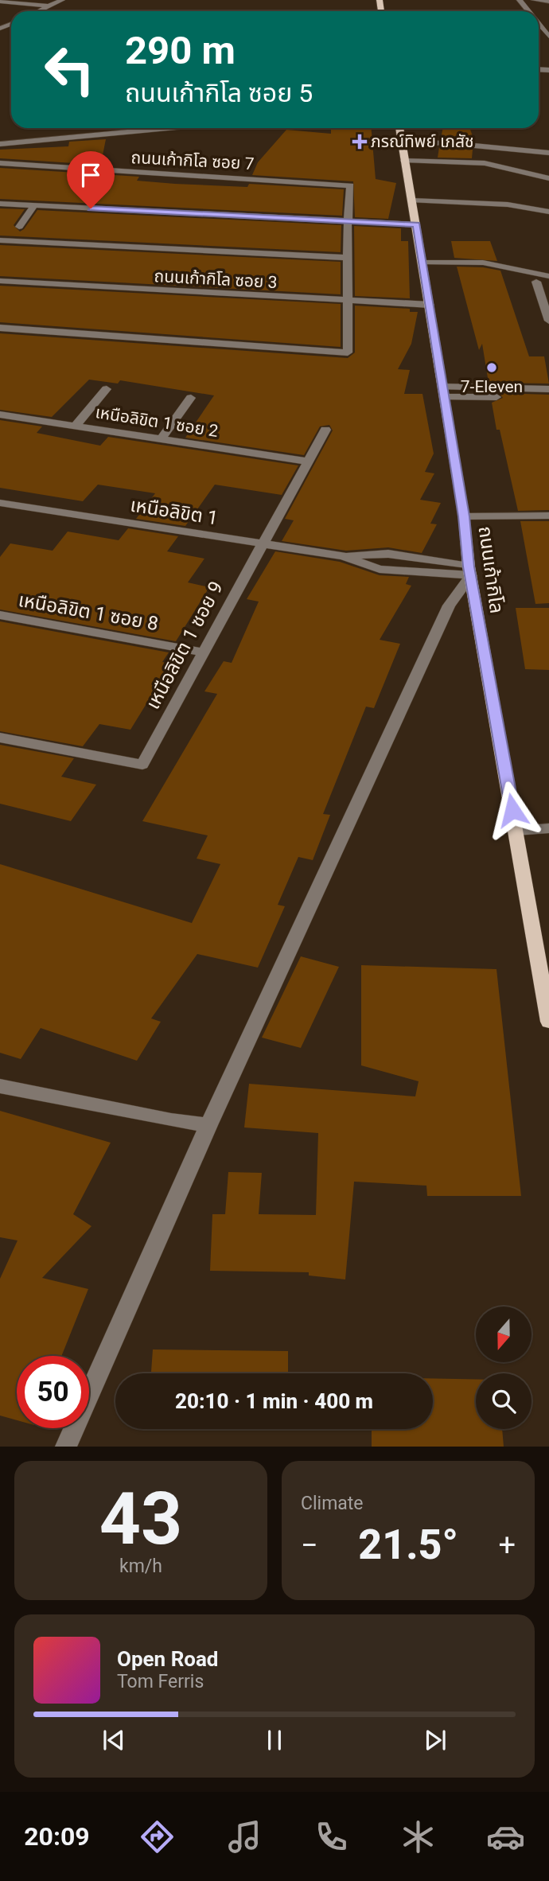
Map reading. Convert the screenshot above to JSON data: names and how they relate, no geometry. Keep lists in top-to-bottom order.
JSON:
{
  "streets": {
    "main road": ["ถนนเก้ากิโล"],
    "street": [
      "ถนนเก้ากิโล ซอย 7",
      "ถนนเก้ากิโล ซอย 3",
      "เหนือลิขิต 1 ซอย 2",
      "เหนือลิขิต 1",
      "เหนือลิขิต 1 ซอย 8",
      "เหนือลิขิต 1 ซอย 9"
    ]
  },
  "crossings": [
    ["ถนนเก้ากิโล ซอย 3", "ถนนเก้ากิโล"],
    ["เหนือลิขิต 1 ซอย 2", "เหนือลิขิต 1 ซอย 9"],
    ["เหนือลิขิต 1", "ถนนเก้ากิโล"],
    ["เหนือลิขิต 1", "เหนือลิขิต 1 ซอย 9"],
    ["เหนือลิขิต 1 ซอย 8", "เหนือลิขิต 1 ซอย 9"]
  ],
  "places": {
    "health": ["ภรณ์ทิพย์ เภสัช"],
    "other": ["7-Eleven"]
  },
  "north": "bottom",
  "page": {
    "turn": ["290 m", "ถนนเก้ากิโล ซอย 5"],
    "limit": "50",
    "trip": "20:10 · 1 min · 400 m",
    "tile": [
      ["43", "km/h"],
      "Climate"
    ],
    "heat": ["−", "21.5°", "+"],
    "song": ["Open Road", "Tom Ferris"],
    "tabs": "20:09"
  }
}
